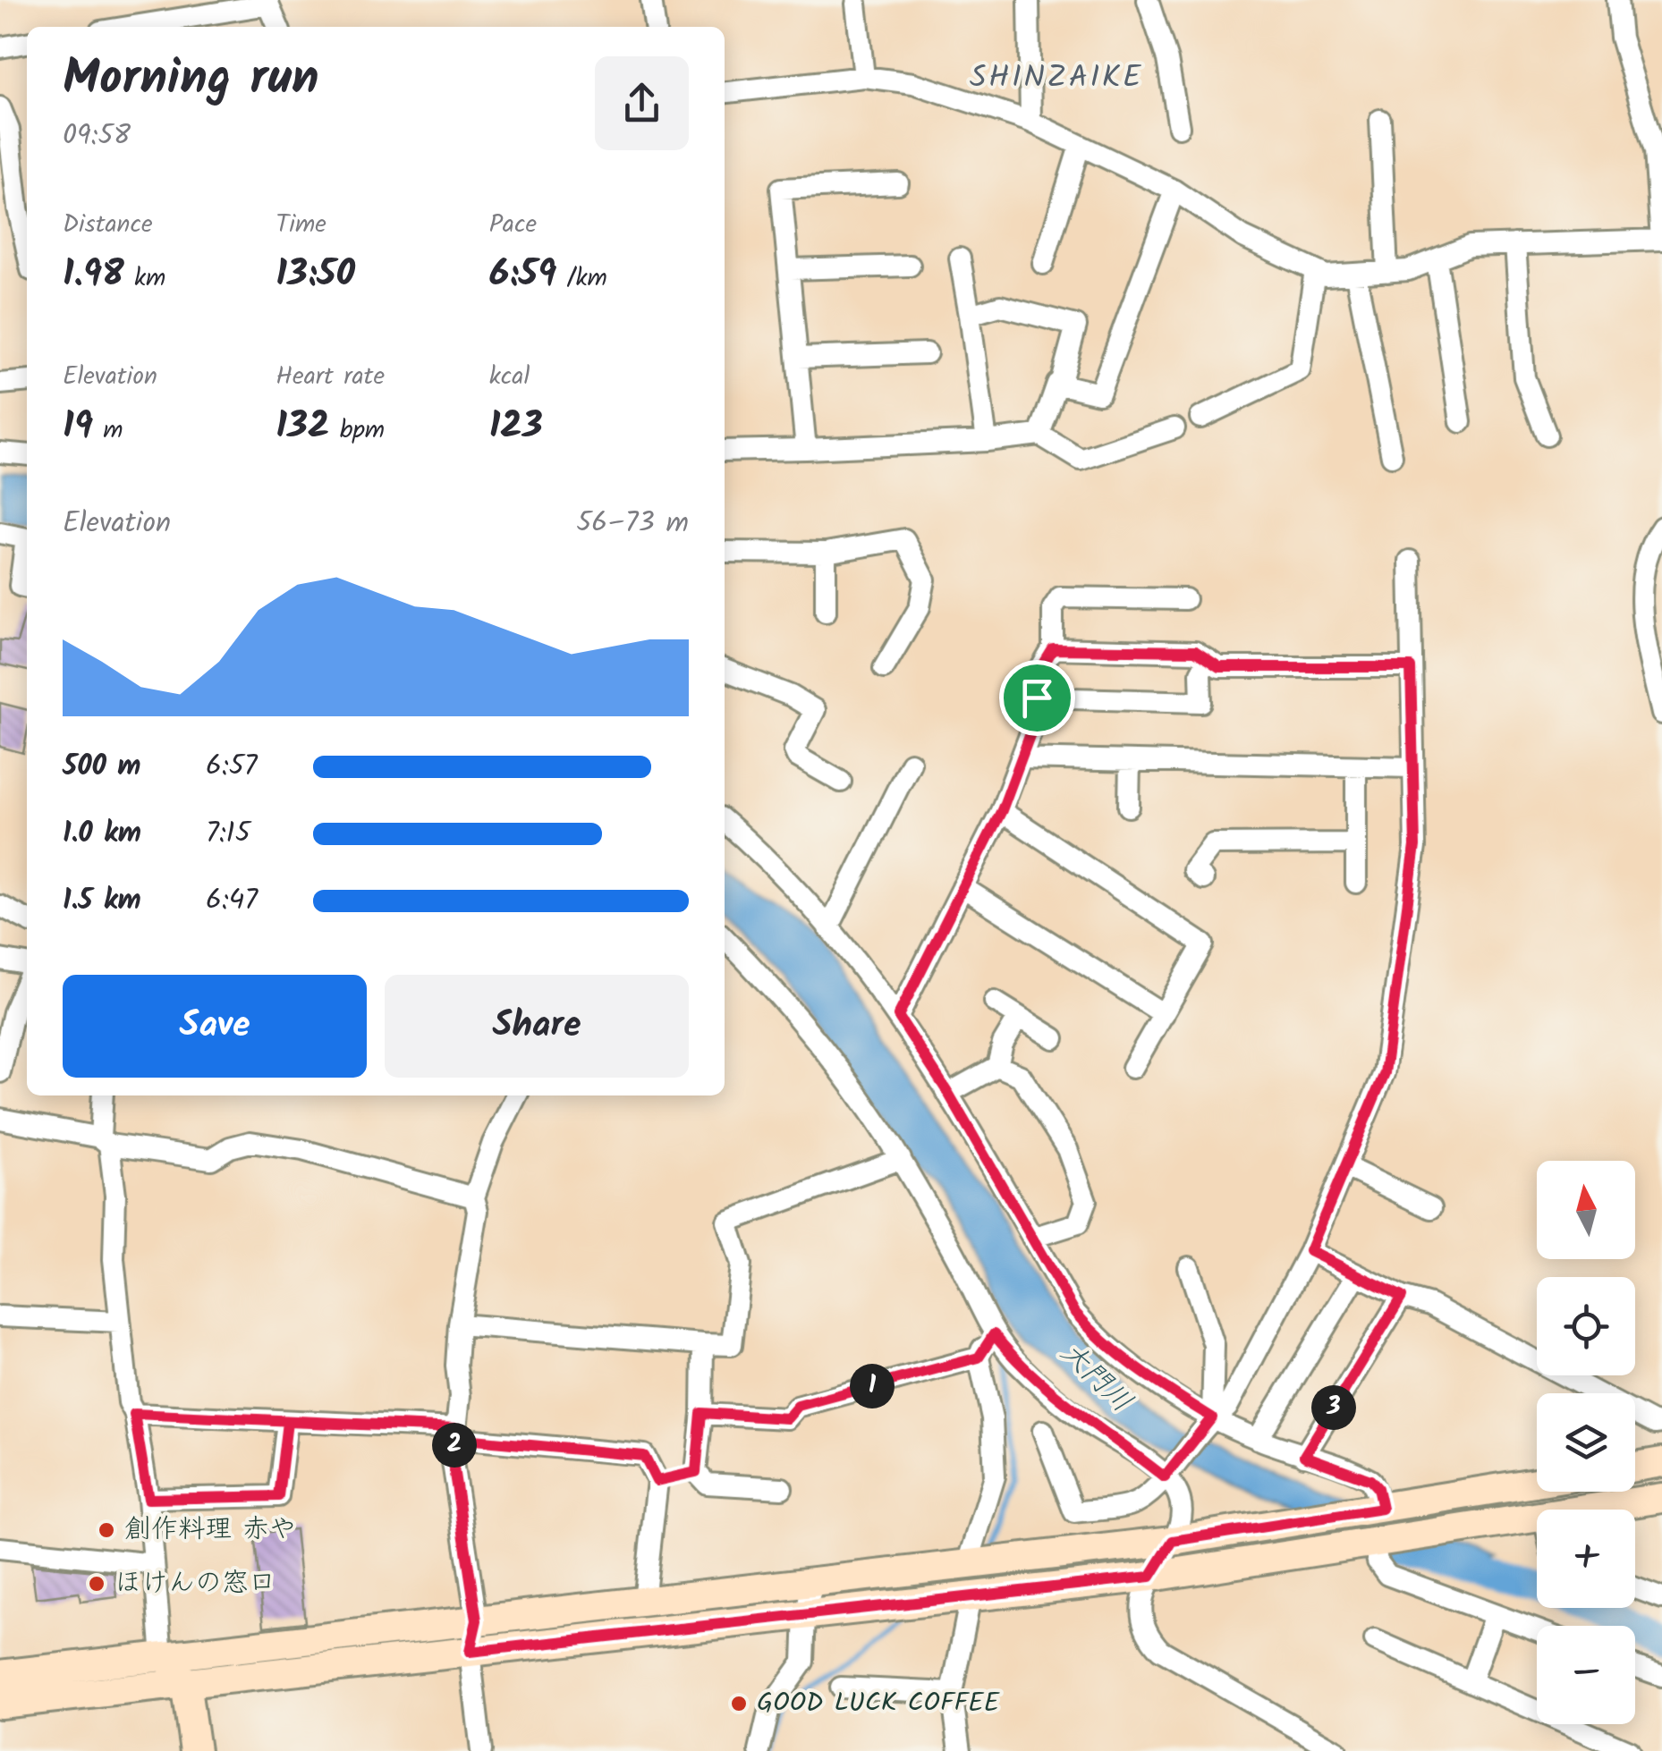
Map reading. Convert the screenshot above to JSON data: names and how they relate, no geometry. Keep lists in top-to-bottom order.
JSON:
{
  "districts": ["SHINZAIKE"],
  "water": ["大門川"],
  "places": ["創作料理 赤や", "ほけんの窓口", "GOOD LUCK COFFEE"],
  "north": "top",
  "page": {
    "heading": ["Morning run", "09:58"],
    "stats": [
      ["Distance", "1.98 km"],
      ["Time", "13:50"],
      ["Pace", "6:59 /km"],
      ["Elevation", "19 m"],
      ["Heart rate", "132 bpm"],
      ["kcal", "123"]
    ],
    "chart": ["Elevation", "56–73 m"],
    "list": [
      {
        "name": "500 m",
        "note": "6:57"
      },
      {
        "name": "1.0 km",
        "note": "7:15"
      },
      {
        "name": "1.5 km",
        "note": "6:47"
      }
    ],
    "buttons": ["Save", "Share"],
    "map_buttons": ["+", "−"],
    "pins": ["1", "3", "2"]
  }
}
